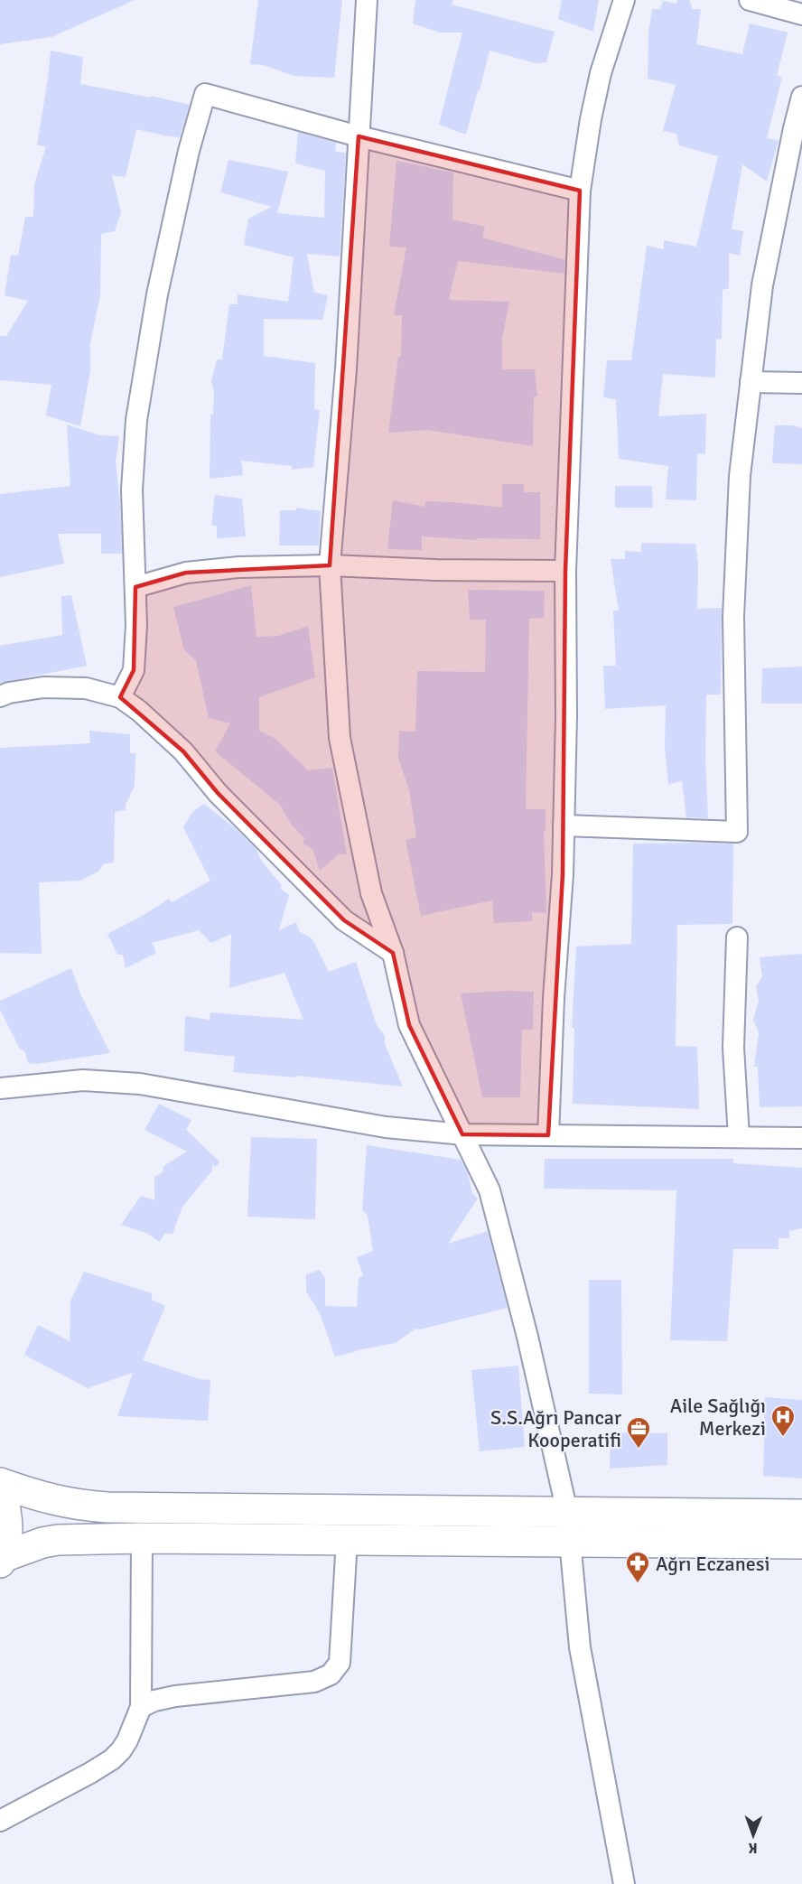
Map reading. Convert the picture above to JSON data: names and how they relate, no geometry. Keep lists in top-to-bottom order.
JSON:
{
  "places": {
    "hospital": ["Aile Sağlığı Merkezi"],
    "office": ["S.S.Ağrı Pancar Kooperatifi"],
    "pharmacy": ["Ağrı Eczanesi"]
  },
  "north": "bottom"
}
